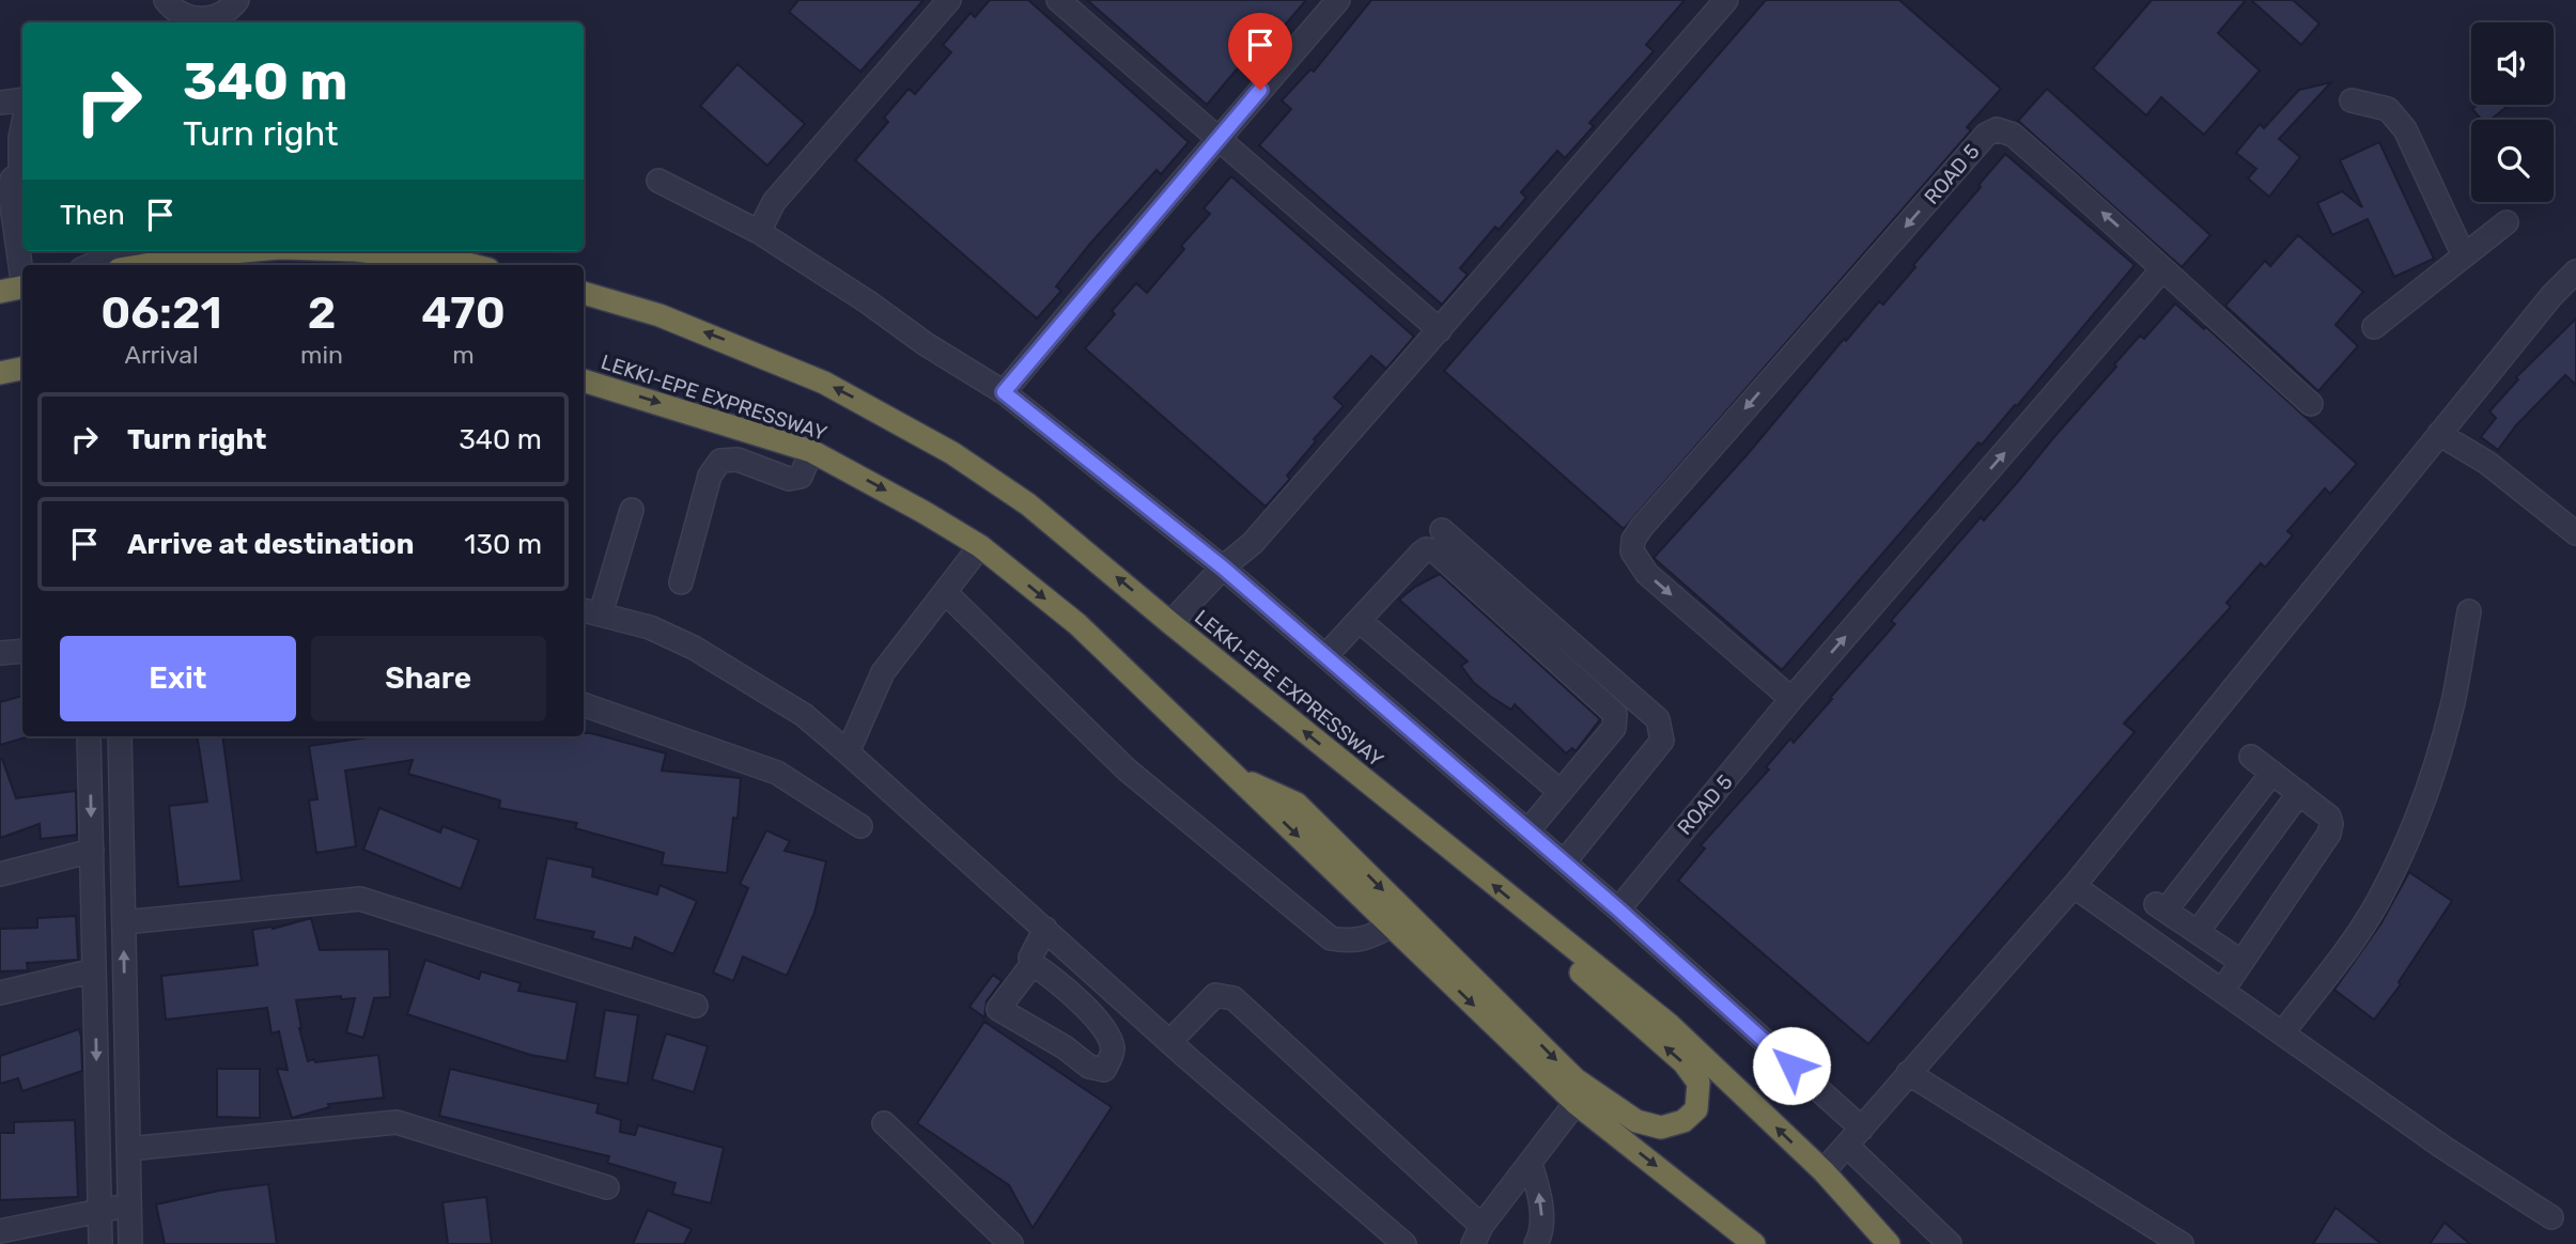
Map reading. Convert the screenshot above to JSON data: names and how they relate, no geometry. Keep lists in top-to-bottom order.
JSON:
{
  "streets": {
    "highway": ["LEKKI-EPE EXPRESSWAY"],
    "street": ["ROAD 5"]
  },
  "page": {
    "turn": ["340 m", "Turn right"],
    "then": "Then",
    "eta": [
      "06:21",
      "Arrival",
      "2",
      "min",
      "470",
      "m"
    ],
    "list": [
      {
        "name": "Turn right",
        "value": "340 m"
      },
      {
        "name": "Arrive at destination",
        "value": "130 m"
      }
    ],
    "buttons": ["Exit", "Share"]
  }
}
